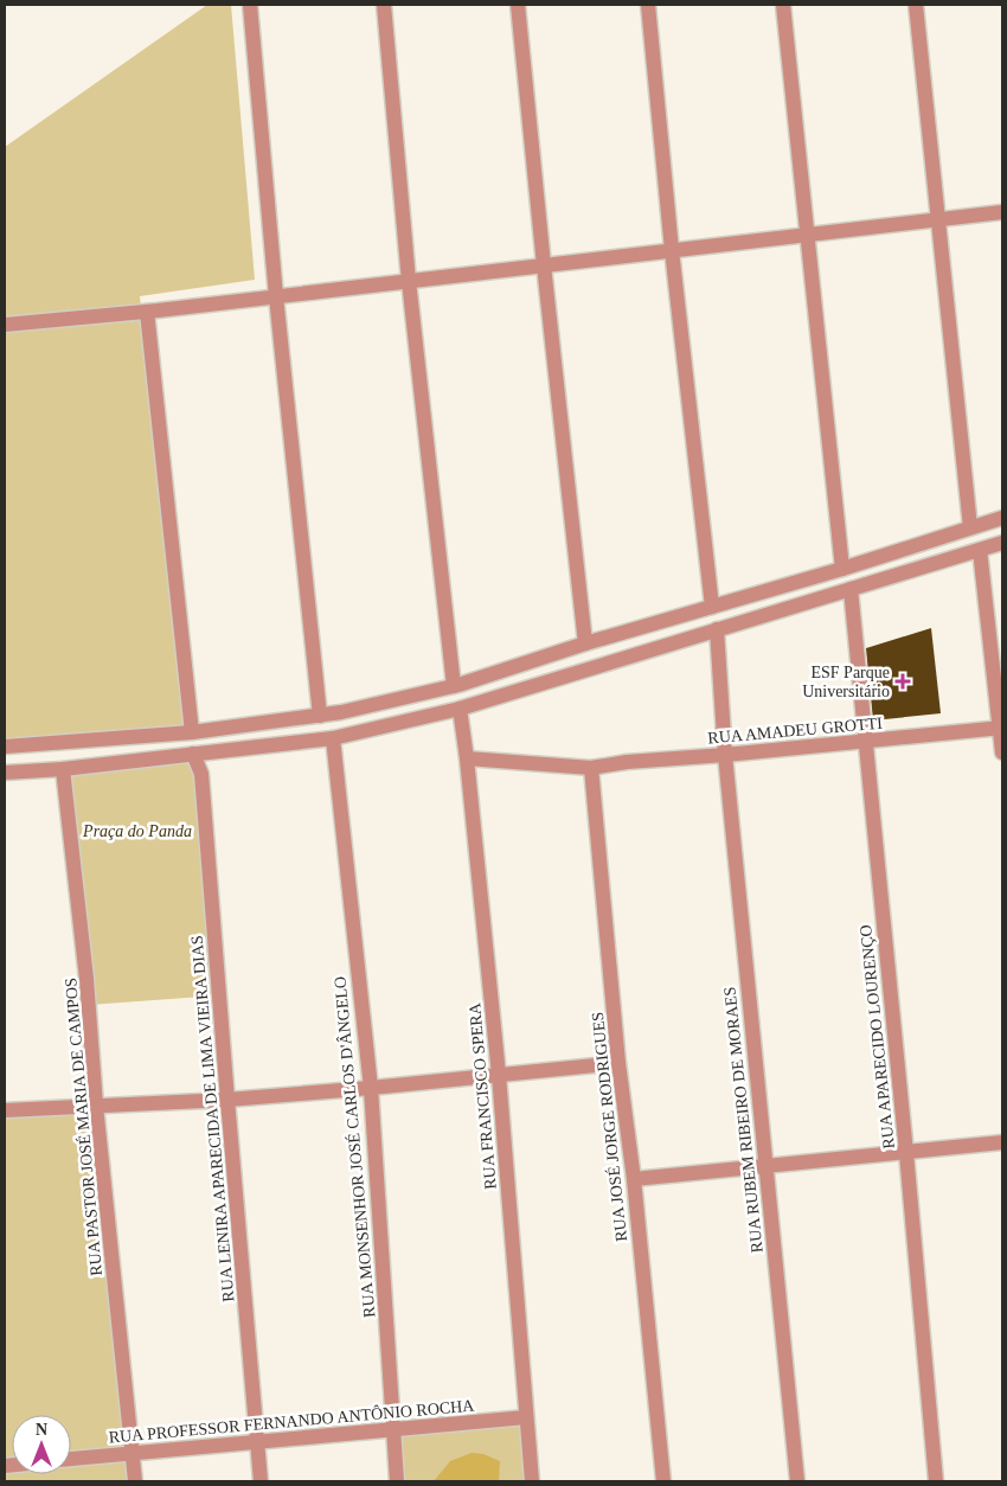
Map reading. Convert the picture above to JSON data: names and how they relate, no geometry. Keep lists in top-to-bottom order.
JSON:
{
  "streets": {
    "street": [
      "RUA AMADEU GROTTI",
      "RUA APARECIDO LOURENÇO",
      "RUA FRANCISCO SPERA",
      "RUA LENIRA APARECIDA DE LIMA VIEIRA DIAS",
      "RUA RUBEM RIBEIRO DE MORAES",
      "RUA PASTOR JOSÉ MARIA DE CAMPOS",
      "RUA JOSÉ JORGE RODRIGUES",
      "RUA MONSENHOR JOSÉ CARLOS D'ÂNGELO",
      "RUA PROFESSOR FERNANDO ANTÔNIO ROCHA"
    ]
  },
  "crossings": [
    ["RUA AMADEU GROTTI", "RUA APARECIDO LOURENÇO"],
    ["RUA AMADEU GROTTI", "RUA FRANCISCO SPERA"],
    ["RUA AMADEU GROTTI", "RUA RUBEM RIBEIRO DE MORAES"],
    ["RUA AMADEU GROTTI", "RUA JOSÉ JORGE RODRIGUES"],
    ["RUA FRANCISCO SPERA", "RUA PROFESSOR FERNANDO ANTÔNIO ROCHA"],
    ["RUA LENIRA APARECIDA DE LIMA VIEIRA DIAS", "RUA PROFESSOR FERNANDO ANTÔNIO ROCHA"],
    ["RUA PASTOR JOSÉ MARIA DE CAMPOS", "RUA PROFESSOR FERNANDO ANTÔNIO ROCHA"],
    ["RUA MONSENHOR JOSÉ CARLOS D'ÂNGELO", "RUA PROFESSOR FERNANDO ANTÔNIO ROCHA"]
  ],
  "parks": ["Praça do Panda"],
  "places": {
    "health": ["ESF Parque Universitário"]
  },
  "north": "top"
}
